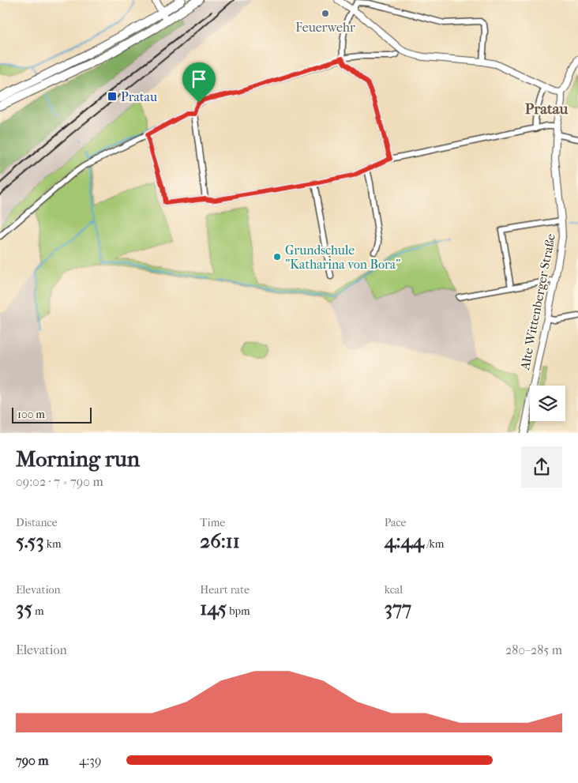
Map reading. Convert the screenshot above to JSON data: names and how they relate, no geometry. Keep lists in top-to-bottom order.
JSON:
{
  "streets": {
    "street": ["Alte Wittenberger Straße"]
  },
  "districts": ["Pratau"],
  "places": {
    "other": ["Feuerwehr", "Grundschule \"Katharina von Bora\""],
    "transit": ["Pratau"]
  },
  "scale_bar": "100 m",
  "page": {
    "scale": "100 m",
    "heading": ["Morning run", "09:02 · 7 × 790 m"],
    "stats": [
      ["Distance", "5.53 km"],
      ["Time", "26:11"],
      ["Pace", "4:44 /km"],
      ["Elevation", "35 m"],
      ["Heart rate", "145 bpm"],
      ["kcal", "377"]
    ],
    "chart": ["Elevation", "280–285 m"],
    "list": [
      {
        "name": "790 m",
        "note": "4:39"
      }
    ]
  }
}
